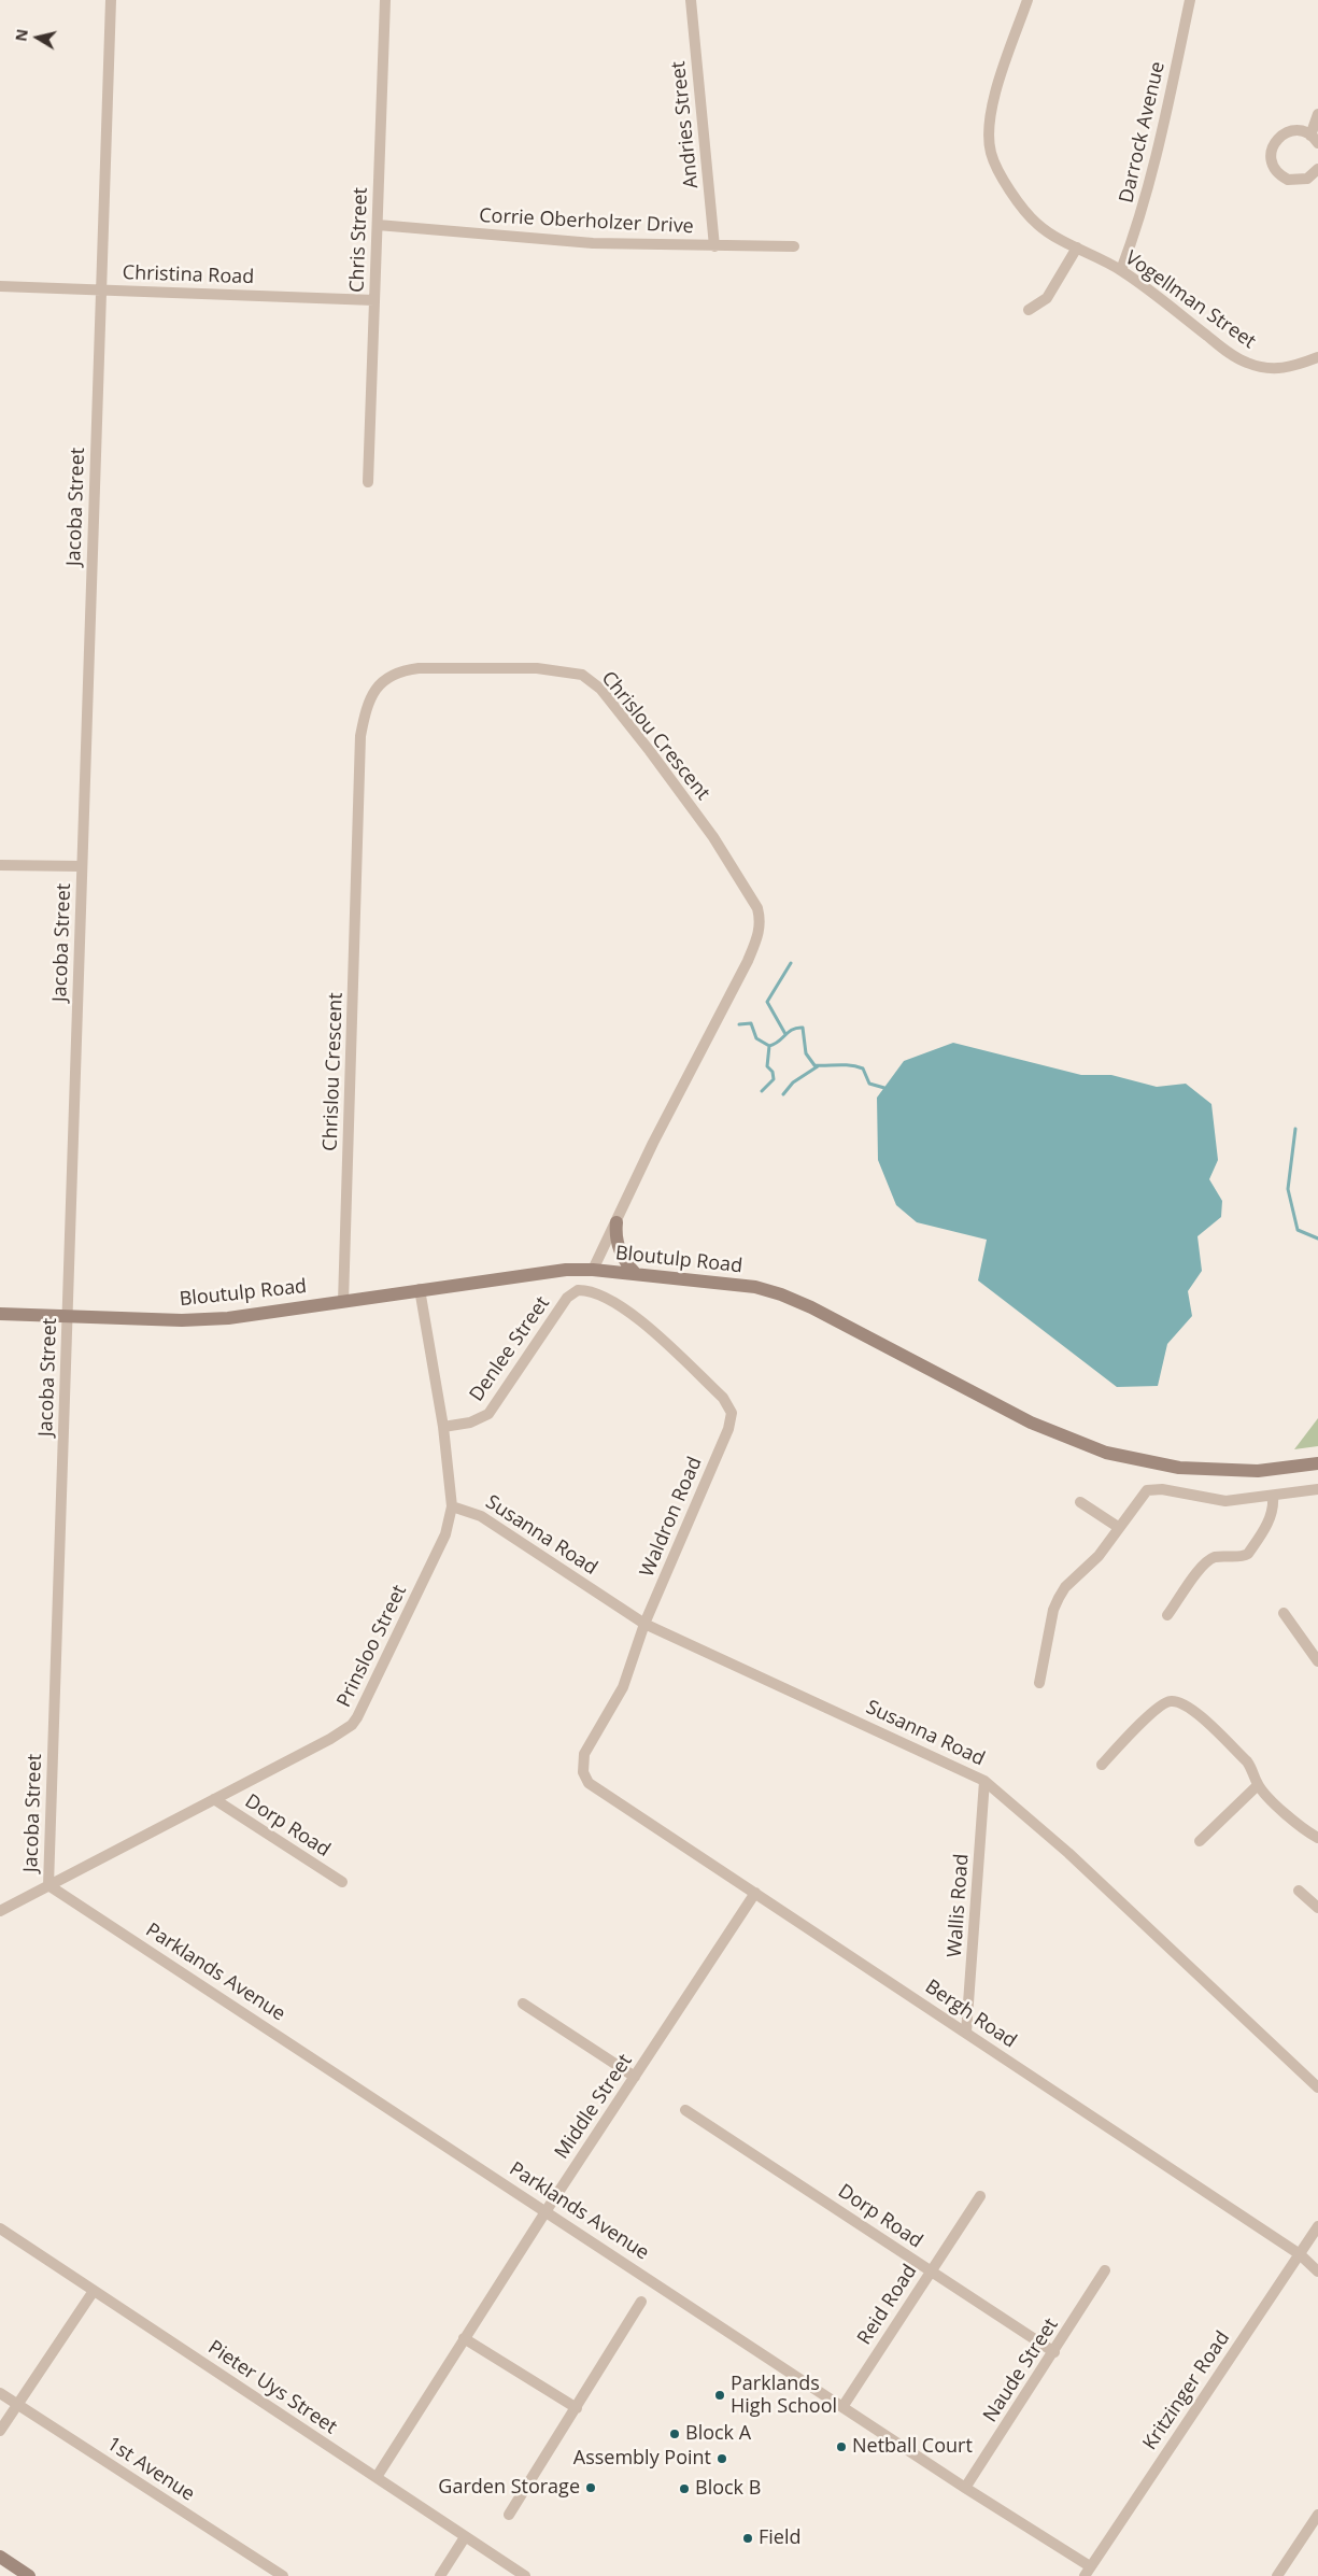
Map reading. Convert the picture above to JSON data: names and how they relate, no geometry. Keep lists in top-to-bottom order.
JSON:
{
  "streets": {
    "street": [
      "Andries Street",
      "Darrock Avenue",
      "Corrie Oberholzer Drive",
      "Chris Street",
      "Christina Road",
      "Vogellman Street",
      "Jacoba Street",
      "Chrislou Crescent",
      "Bloutulp Road",
      "Denlee Street",
      "Waldron Road",
      "Susanna Road",
      "Prinsloo Street",
      "Dorp Road",
      "Wallis Road",
      "Parklands Avenue",
      "Bergh Road",
      "Middle Street",
      "Reid Road",
      "Naude Street",
      "Pieter Uys Street",
      "Kritzinger Road",
      "1st Avenue"
    ]
  },
  "crossings": [
    ["Andries Street", "Corrie Oberholzer Drive"],
    ["Darrock Avenue", "Vogellman Street"],
    ["Corrie Oberholzer Drive", "Chris Street"],
    ["Chris Street", "Christina Road"],
    ["Christina Road", "Jacoba Street"],
    ["Jacoba Street", "Bloutulp Road"],
    ["Jacoba Street", "Prinsloo Street"],
    ["Jacoba Street", "Parklands Avenue"],
    ["Chrislou Crescent", "Bloutulp Road"],
    ["Bloutulp Road", "Prinsloo Street"],
    ["Denlee Street", "Waldron Road"],
    ["Denlee Street", "Prinsloo Street"],
    ["Waldron Road", "Susanna Road"],
    ["Waldron Road", "Bergh Road"],
    ["Susanna Road", "Prinsloo Street"],
    ["Susanna Road", "Wallis Road"],
    ["Prinsloo Street", "Dorp Road"],
    ["Prinsloo Street", "Parklands Avenue"],
    ["Dorp Road", "Reid Road"],
    ["Dorp Road", "Naude Street"],
    ["Wallis Road", "Bergh Road"],
    ["Parklands Avenue", "Middle Street"],
    ["Parklands Avenue", "Reid Road"],
    ["Parklands Avenue", "Naude Street"],
    ["Parklands Avenue", "Kritzinger Road"],
    ["Bergh Road", "Middle Street"],
    ["Bergh Road", "Kritzinger Road"],
    ["Middle Street", "Pieter Uys Street"]
  ],
  "places": [
    "Parklands High School",
    "Block A",
    "Netball Court",
    "Assembly Point",
    "Garden Storage",
    "Block B",
    "Field"
  ],
  "north": "left"
}
